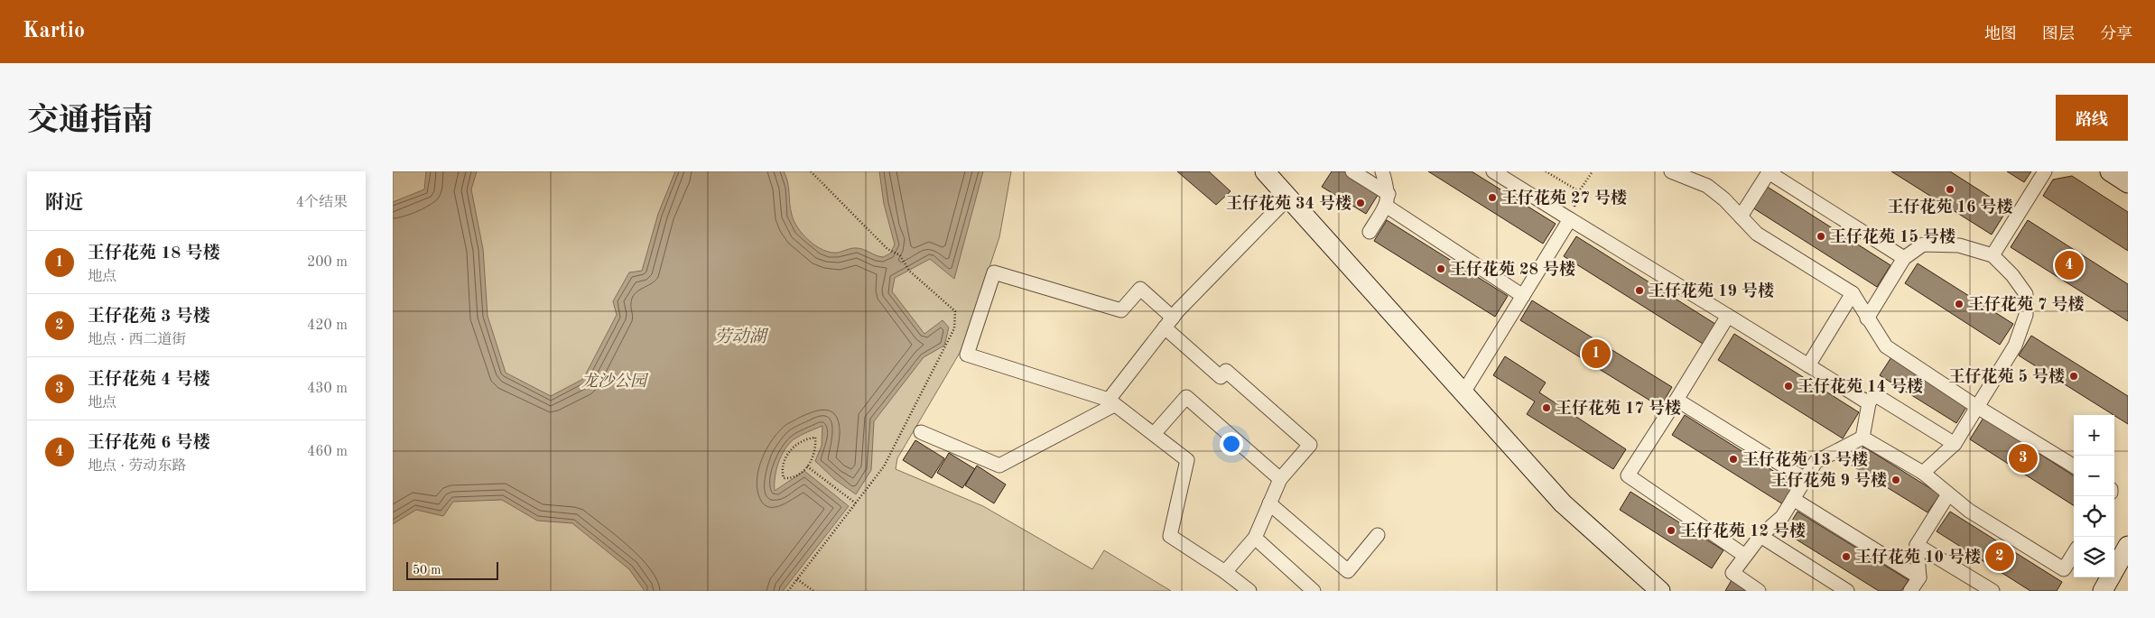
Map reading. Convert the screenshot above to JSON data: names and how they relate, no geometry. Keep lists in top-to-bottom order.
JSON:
{
  "water": ["劳动湖"],
  "parks": ["龙沙公园"],
  "places": [
    "王仔花苑 16 号楼",
    "王仔花苑 27 号楼",
    "王仔花苑 34 号楼",
    "王仔花苑 15 号楼",
    "王仔花苑 28 号楼",
    "王仔花苑 19 号楼",
    "王仔花苑 7 号楼",
    "王仔花苑 5 号楼",
    "王仔花苑 14 号楼",
    "王仔花苑 17 号楼",
    "王仔花苑 13 号楼",
    "王仔花苑 9 号楼",
    "王仔花苑 12 号楼",
    "王仔花苑 10 号楼"
  ],
  "scale_bar": "50 m",
  "page": {
    "header": "Kartio",
    "nav": ["地图", "图层", "分享"],
    "title": "交通指南",
    "buttons": "路线",
    "heading": ["附近", "4个结果"],
    "list": [
      {
        "mark": "1",
        "name": "王仔花苑 18 号楼",
        "note": "地点",
        "value": "200 m"
      },
      {
        "mark": "2",
        "name": "王仔花苑 3 号楼",
        "note": "地点 · 西二道街",
        "value": "420 m"
      },
      {
        "mark": "3",
        "name": "王仔花苑 4 号楼",
        "note": "地点",
        "value": "430 m"
      },
      {
        "mark": "4",
        "name": "王仔花苑 6 号楼",
        "note": "地点 · 劳动东路",
        "value": "460 m"
      }
    ],
    "pins": [
      "4",
      "1",
      "3",
      "2"
    ],
    "map_buttons": ["+", "−"],
    "scale": "50 m"
  }
}
